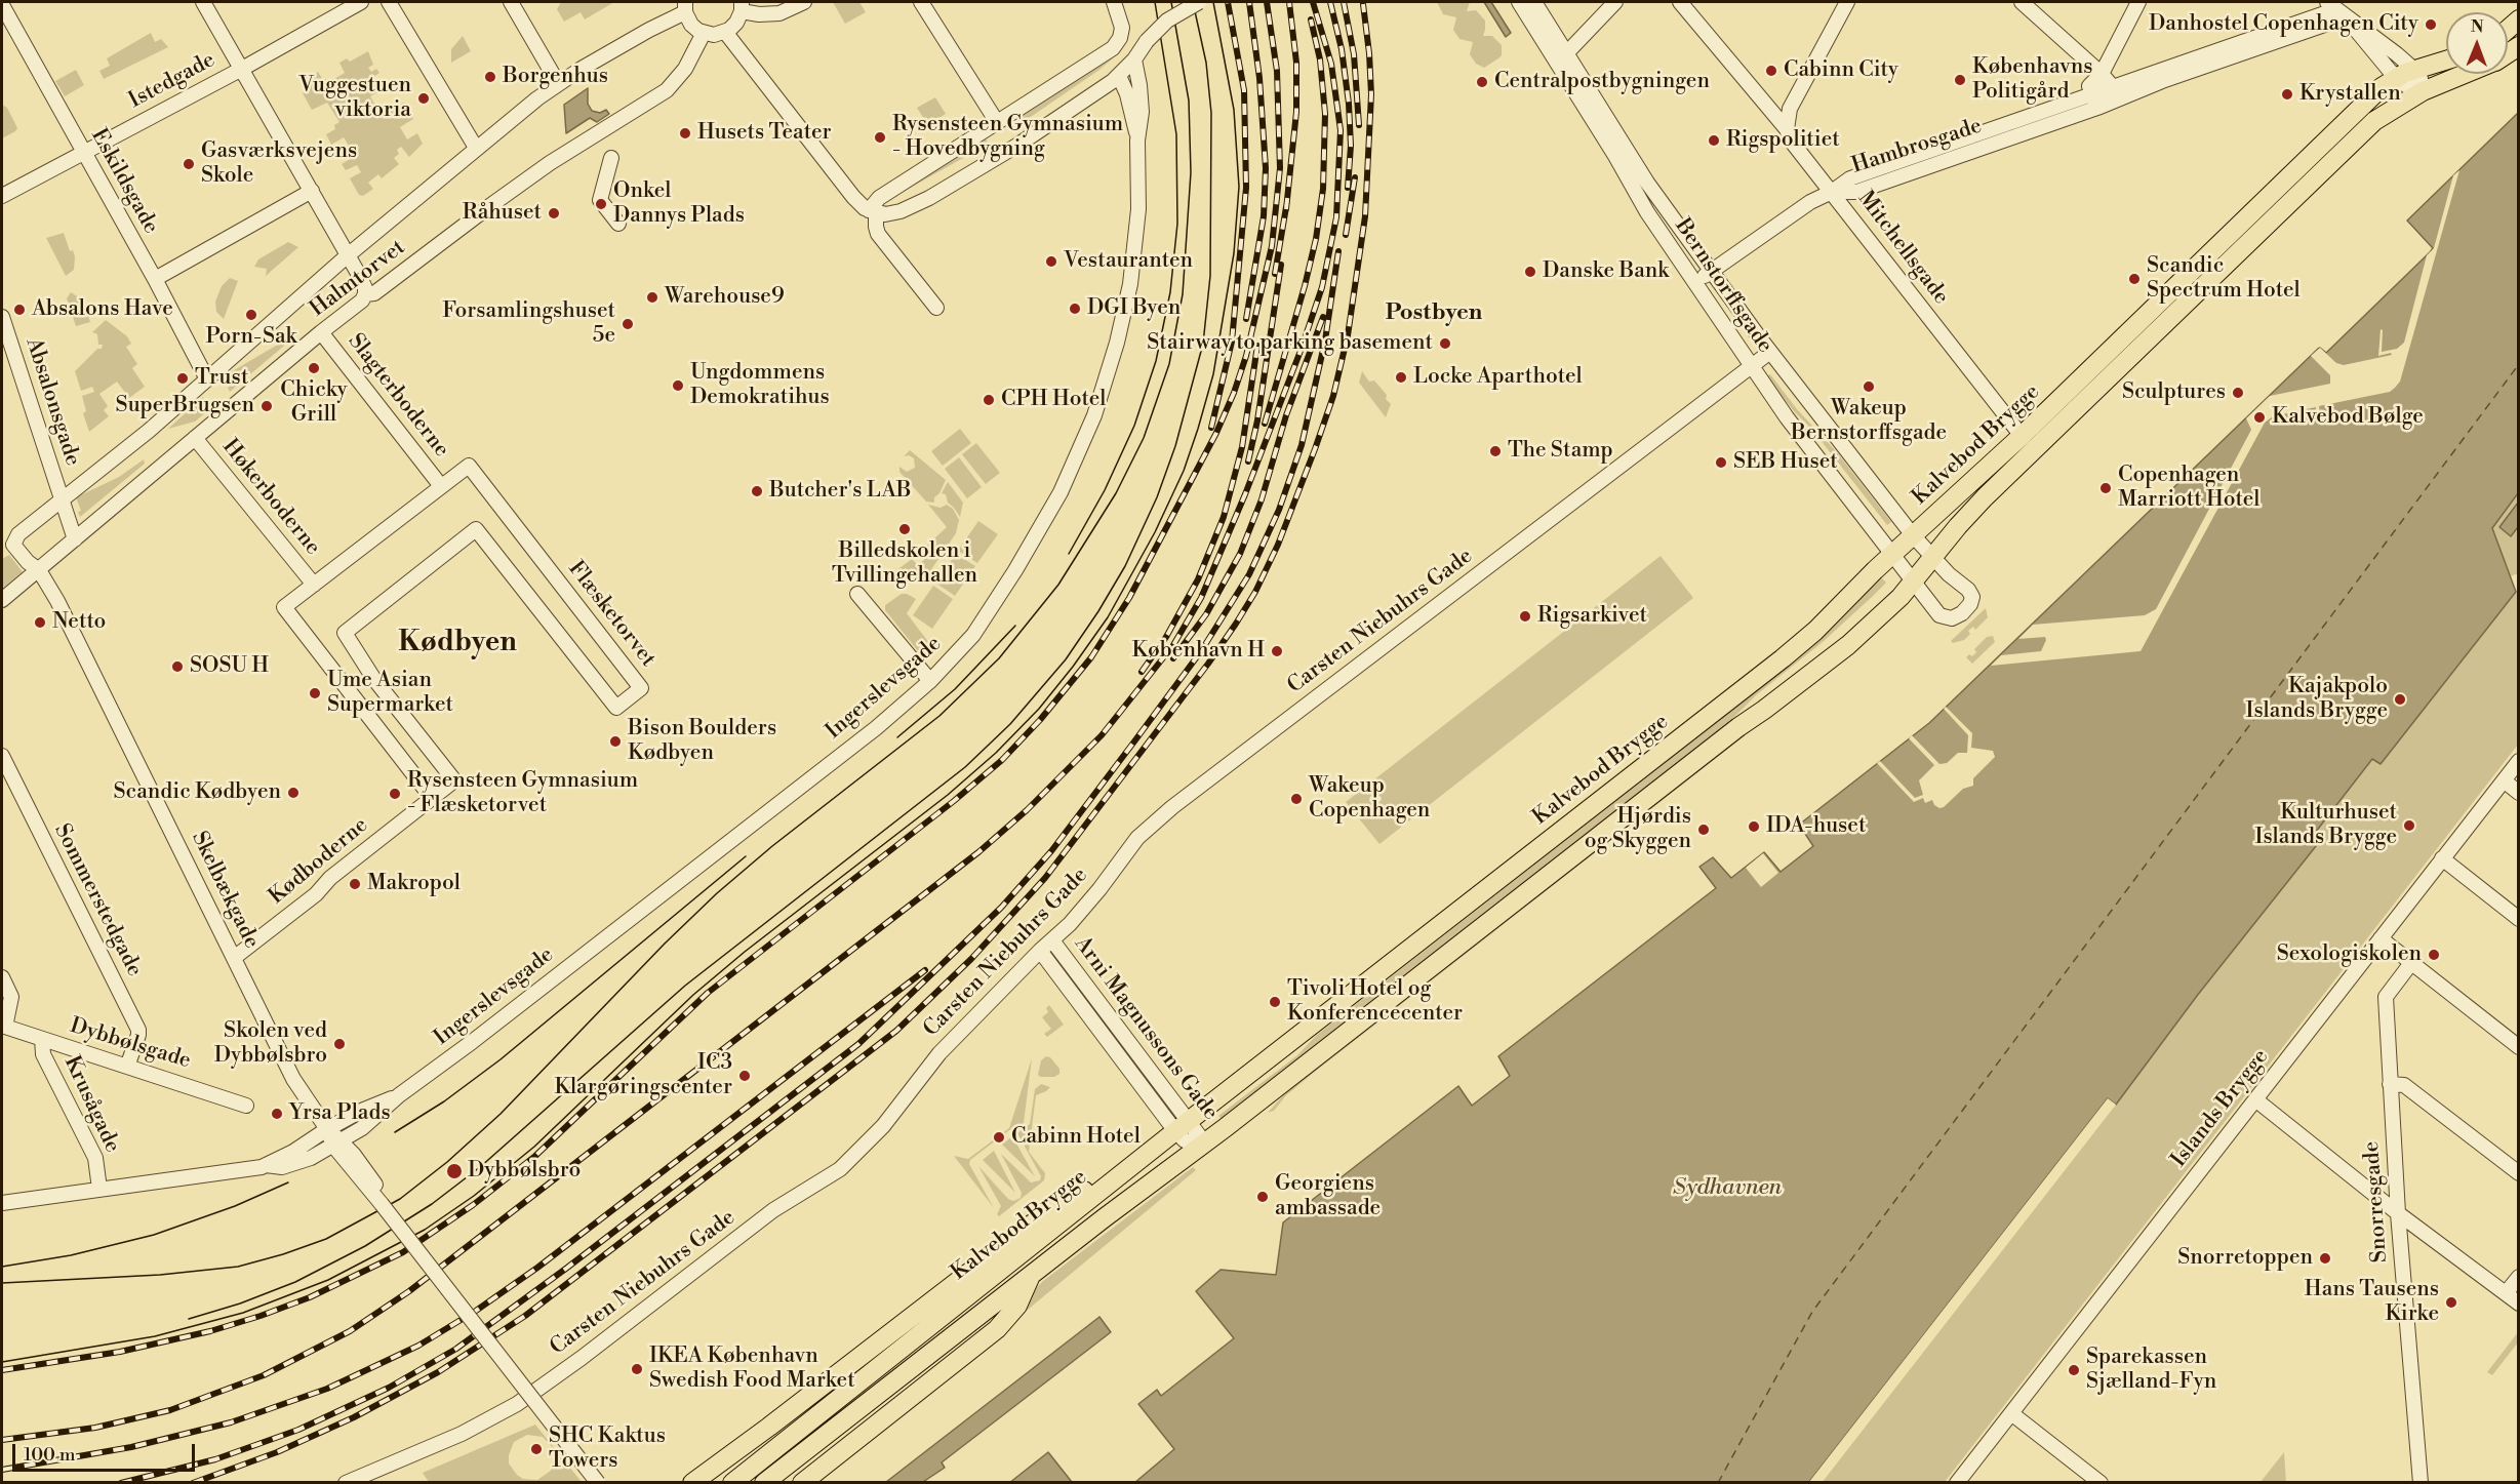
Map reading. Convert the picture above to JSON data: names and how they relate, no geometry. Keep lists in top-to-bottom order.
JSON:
{
  "streets": {
    "main road": ["Kalvebod Brygge"],
    "street": [
      "Istedgade",
      "Hambrosgade",
      "Eskildsgade",
      "Mitchellsgade",
      "Halmtorvet",
      "Bernstorffsgade",
      "Slagterboderne",
      "Absalonsgade",
      "Høkerboderne",
      "Flæsketorvet",
      "Carsten Niebuhrs Gade",
      "Ingerslevsgade",
      "Kødboderne",
      "Skelbækgade",
      "Sommerstedgade",
      "Arni Magnussons Gade",
      "Dybbølsgade",
      "Krusågade",
      "Islands Brygge",
      "Snorresgade"
    ]
  },
  "crossings": [
    ["Istedgade", "Eskildsgade"],
    ["Hambrosgade", "Mitchellsgade"],
    ["Eskildsgade", "Halmtorvet"],
    ["Mitchellsgade", "Kalvebod Brygge"],
    ["Halmtorvet", "Slagterboderne"],
    ["Halmtorvet", "Absalonsgade"],
    ["Halmtorvet", "Høkerboderne"],
    ["Halmtorvet", "Skelbækgade"],
    ["Bernstorffsgade", "Kalvebod Brygge"],
    ["Bernstorffsgade", "Carsten Niebuhrs Gade"],
    ["Slagterboderne", "Flæsketorvet"],
    ["Kalvebod Brygge", "Arni Magnussons Gade"],
    ["Høkerboderne", "Flæsketorvet"],
    ["Flæsketorvet", "Kødboderne"],
    ["Carsten Niebuhrs Gade", "Arni Magnussons Gade"],
    ["Ingerslevsgade", "Skelbækgade"],
    ["Ingerslevsgade", "Krusågade"],
    ["Kødboderne", "Skelbækgade"],
    ["Sommerstedgade", "Dybbølsgade"],
    ["Dybbølsgade", "Krusågade"]
  ],
  "districts": ["Postbyen", "Kødbyen"],
  "water": ["Sydhavnen"],
  "places": [
    "Danhostel Copenhagen City",
    "Cabinn City",
    "Borgenhus",
    "Københavns Politigård",
    "Centralpostbygningen",
    "Krystallen",
    "Vuggestuen viktoria",
    "Husets Teater",
    "Rysensteen Gymnasium - Hovedbygning",
    "Rigspolitiet",
    "Gasværksvejens Skole",
    "Onkel Dannys Plads",
    "Råhuset",
    "Vestauranten",
    "Danske Bank",
    "Scandic Spectrum Hotel",
    "Warehouse9",
    "DGI Byen",
    "Absalons Have",
    "Porn-Sak",
    "Forsamlingshuset 5e",
    "Stairway to parking basement",
    "Chicky Grill",
    "Locke Aparthotel",
    "Trust",
    "Ungdommens Demokratihus",
    "Wakeup Bernstorffsgade",
    "Sculptures",
    "CPH Hotel",
    "SuperBrugsen",
    "Kalvebod Bølge",
    "The Stamp",
    "SEB Huset",
    "Copenhagen Marriott Hotel",
    "Butcher's LAB",
    "Billedskolen i Tvillingehallen",
    "Rigsarkivet",
    "Netto",
    "København H",
    "SOSU H",
    "Ume Asian Supermarket",
    "Kajakpolo Islands Brygge",
    "Bison Boulders Kødbyen",
    "Scandic Kødbyen",
    "Rysensteen Gymnasium - Flæsketorvet",
    "Wakeup Copenhagen",
    "Kulturhuset Islands Brygge",
    "IDA-huset",
    "Hjørdis og Skyggen",
    "Makropol",
    "Sexologiskolen",
    "Tivoli Hotel og Konferencecenter",
    "Skolen ved Dybbølsbro",
    "IC3 Klargøringscenter",
    "Yrsa Plads",
    "Cabinn Hotel",
    "Dybbølsbro",
    "Georgiens ambassade",
    "Snorretoppen",
    "Hans Tausens Kirke",
    "IKEA København Swedish Food Market",
    "Sparekassen Sjælland-Fyn",
    "SHC Kaktus Towers"
  ],
  "scale_bar": "100 m",
  "north": "top"
}
